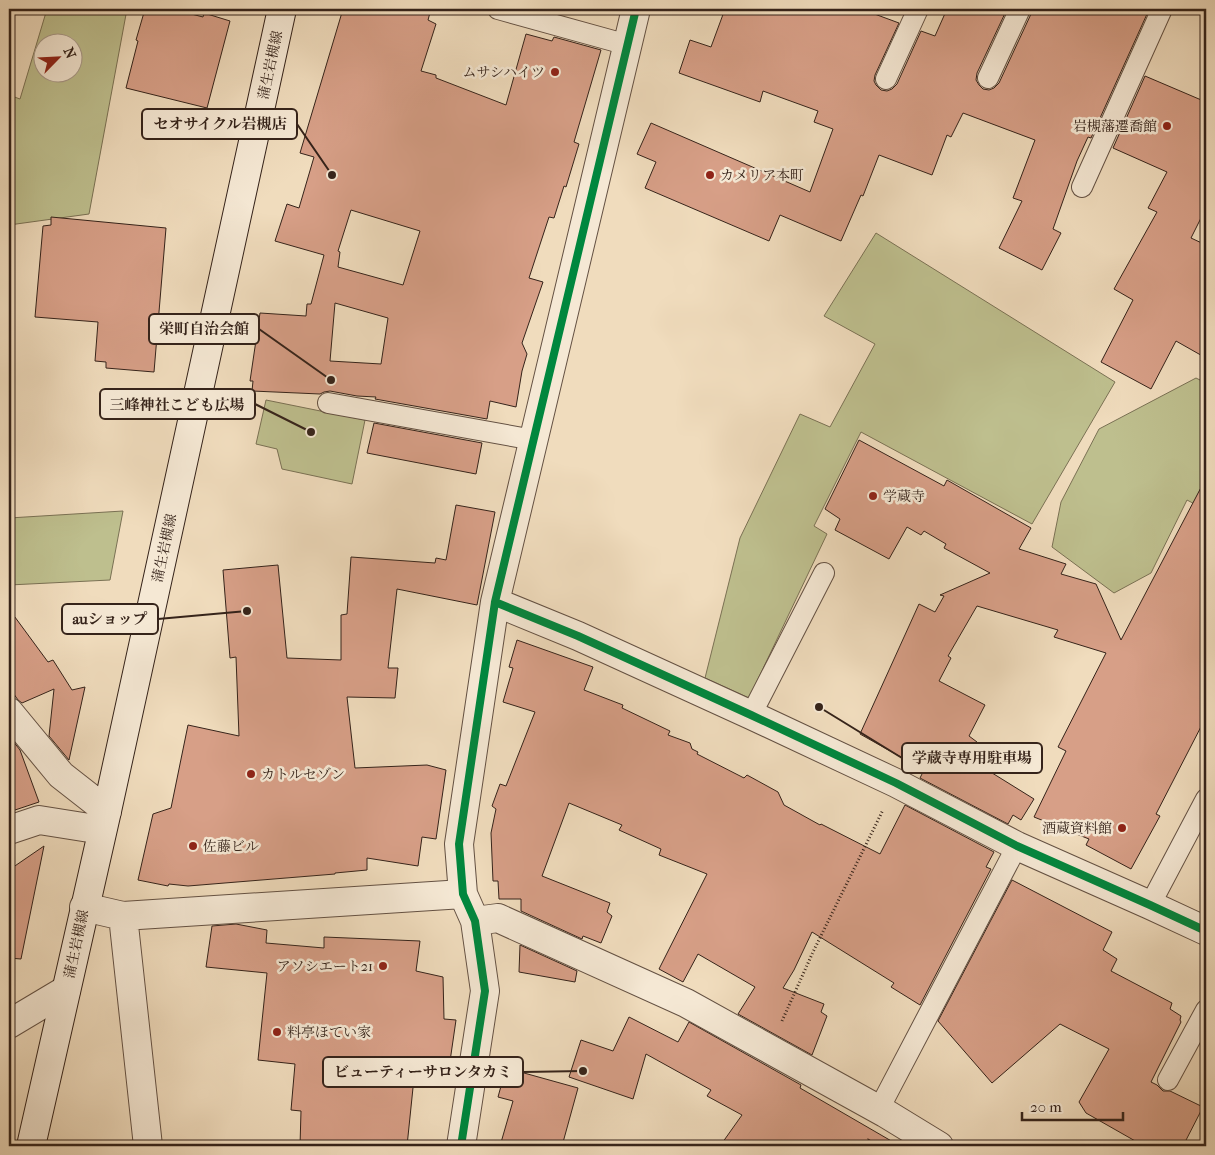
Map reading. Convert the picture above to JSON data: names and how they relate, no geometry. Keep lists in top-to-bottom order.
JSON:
{
  "streets": {
    "street": ["蒲生岩槻線"]
  },
  "places": [
    "ムサシハイツ",
    "岩槻藩遷喬館",
    "セオサイクル岩槻店",
    "カメリア本町",
    "栄町自治会館",
    "三峰神社こども広場",
    "学蔵寺",
    "auショップ",
    "学蔵寺専用駐車場",
    "カトルセゾン",
    "酒蔵資料館",
    "佐藤ビル",
    "アソシエート21",
    "料亭ほてい家",
    "ビューティーサロンタカミ"
  ],
  "scale_bar": "20 m",
  "north": "top right"
}
